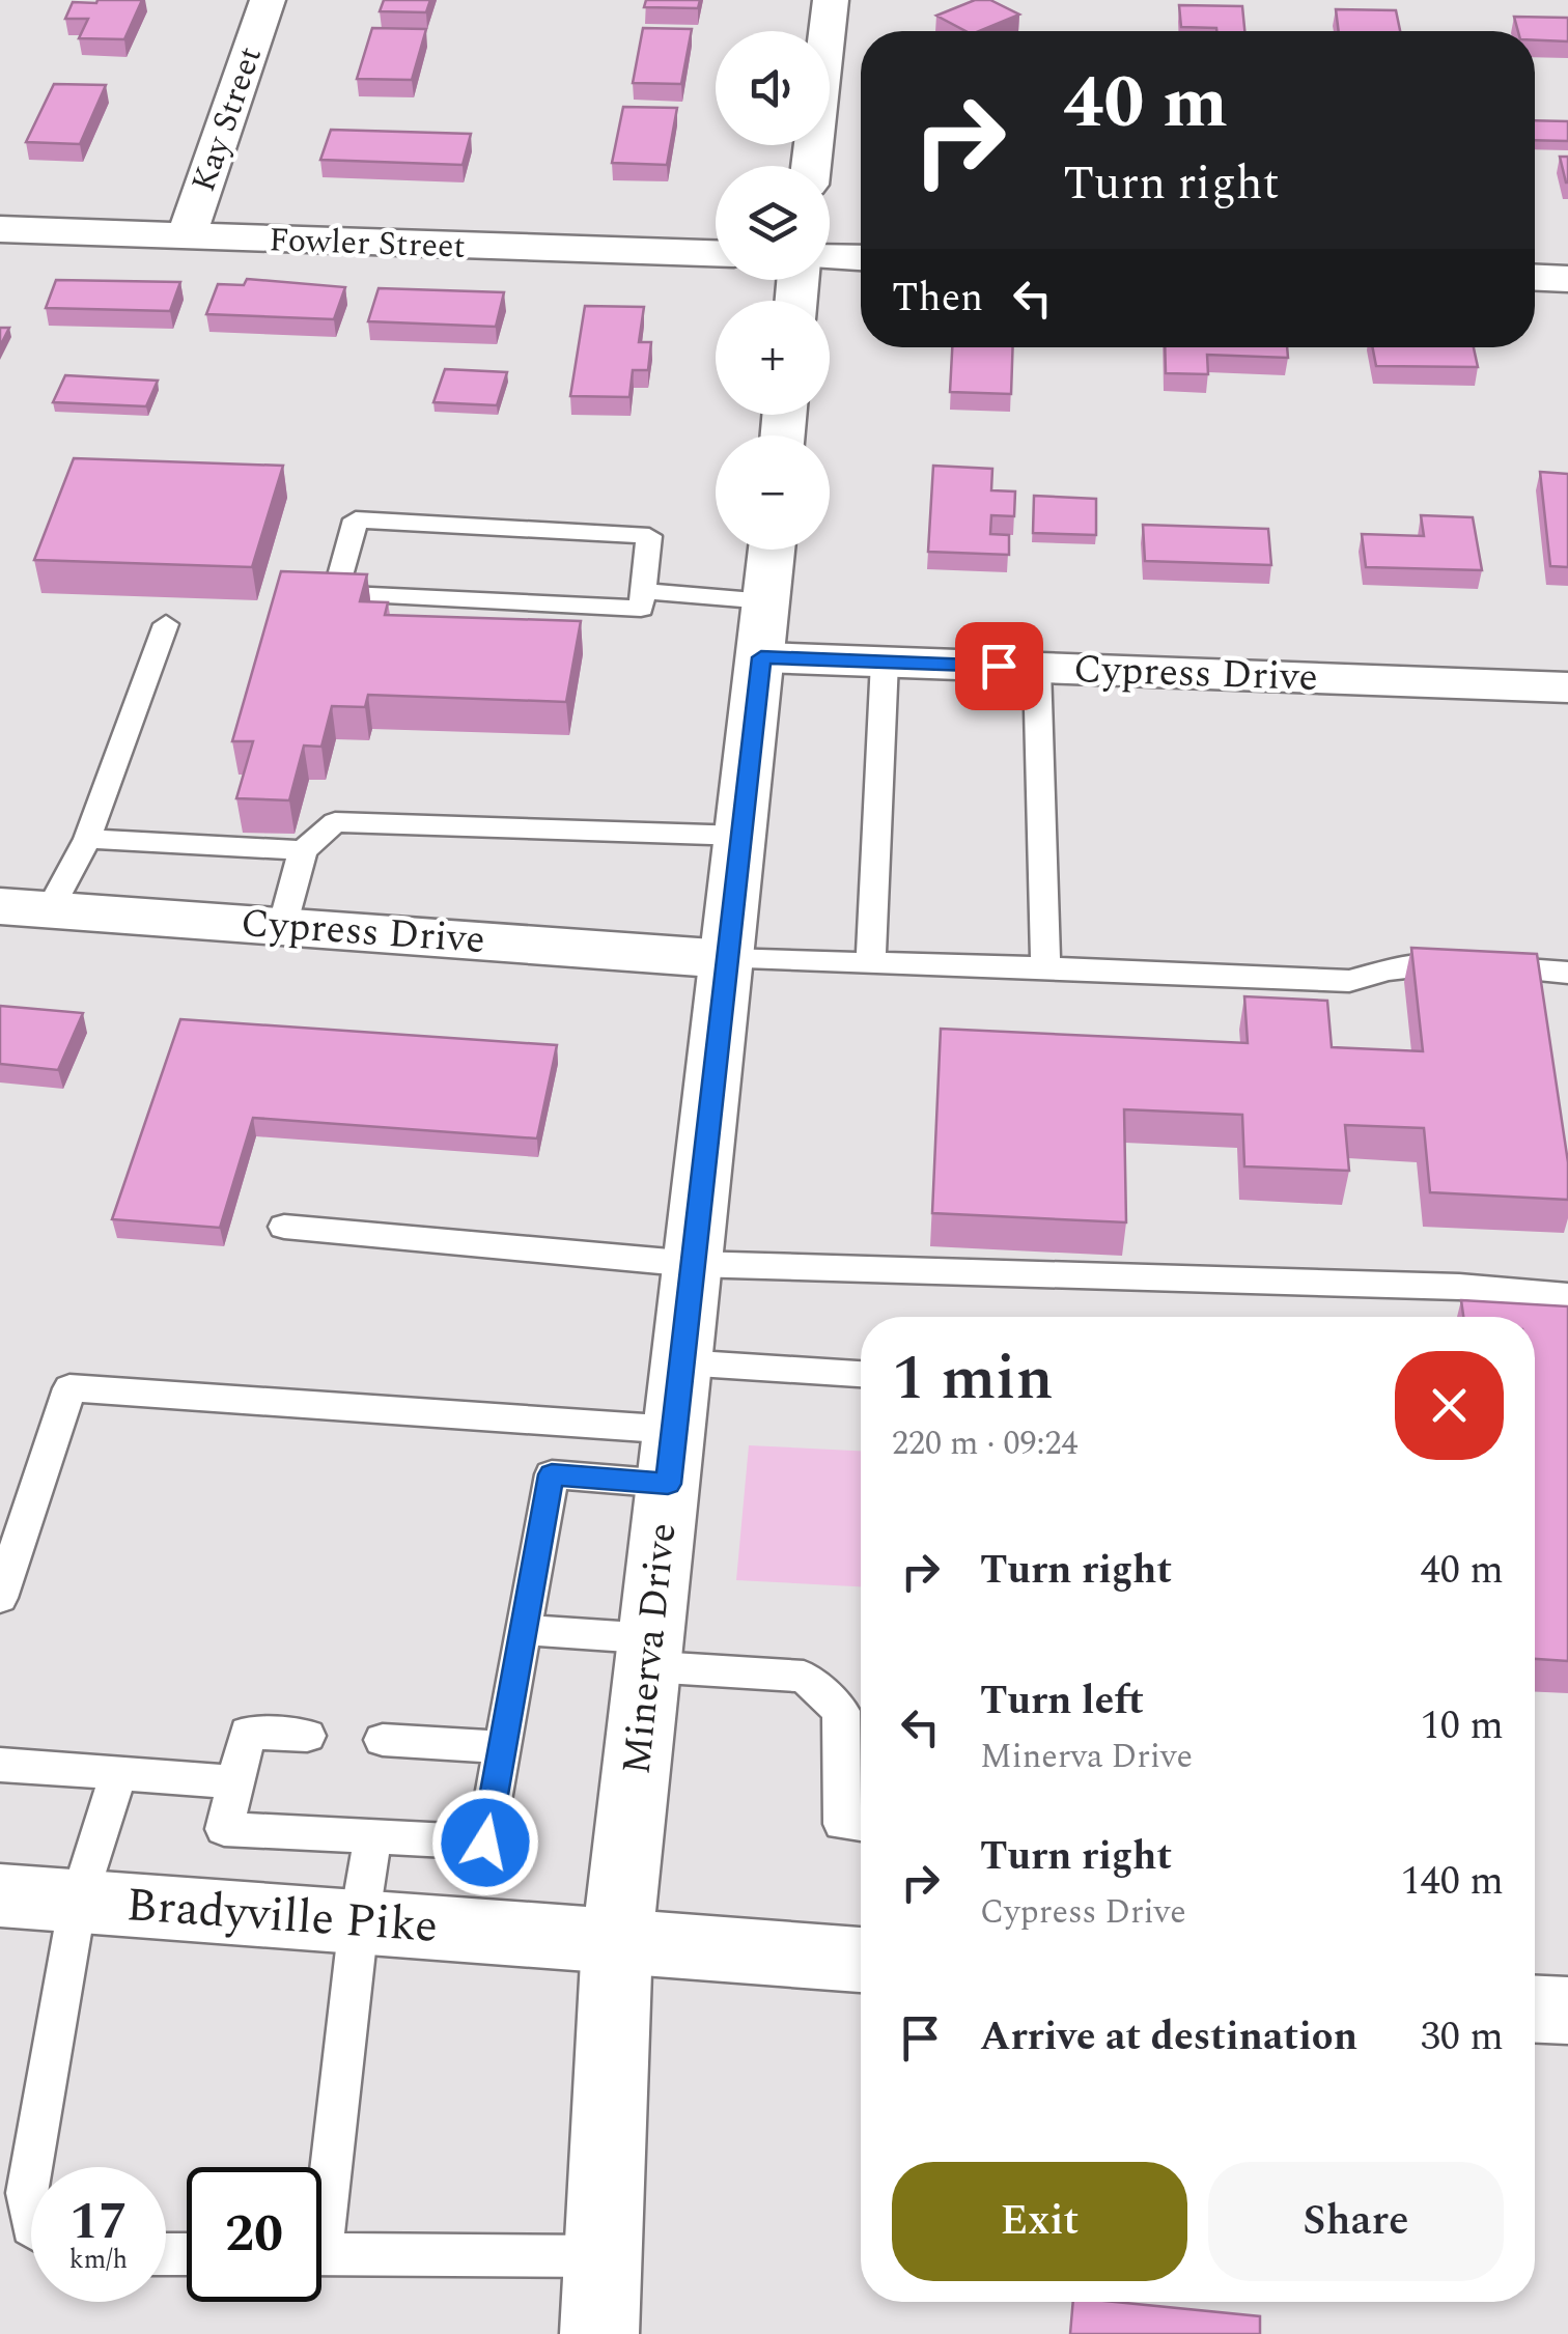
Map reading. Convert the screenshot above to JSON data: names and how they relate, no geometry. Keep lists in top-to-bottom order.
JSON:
{
  "streets": {
    "street": [
      "Kay Street",
      "Fowler Street",
      "Cypress Drive",
      "Minerva Drive",
      "Bradyville Pike"
    ]
  },
  "crossings": [
    ["Kay Street", "Fowler Street"],
    ["Cypress Drive", "Minerva Drive"],
    ["Minerva Drive", "Bradyville Pike"]
  ],
  "page": {
    "map_buttons": ["+", "−"],
    "turn": ["40 m", "Turn right"],
    "then": "Then",
    "heading": ["1 min", "220 m · 09:24"],
    "list": [
      {
        "name": "Turn right",
        "value": "40 m"
      },
      {
        "name": "Turn left",
        "note": "Minerva Drive",
        "value": "10 m"
      },
      {
        "name": "Turn right",
        "note": "Cypress Drive",
        "value": "140 m"
      },
      {
        "name": "Arrive at destination",
        "value": "30 m"
      }
    ],
    "buttons": ["Exit", "Share"],
    "speed": "17 km/h",
    "limit": "20"
  }
}
